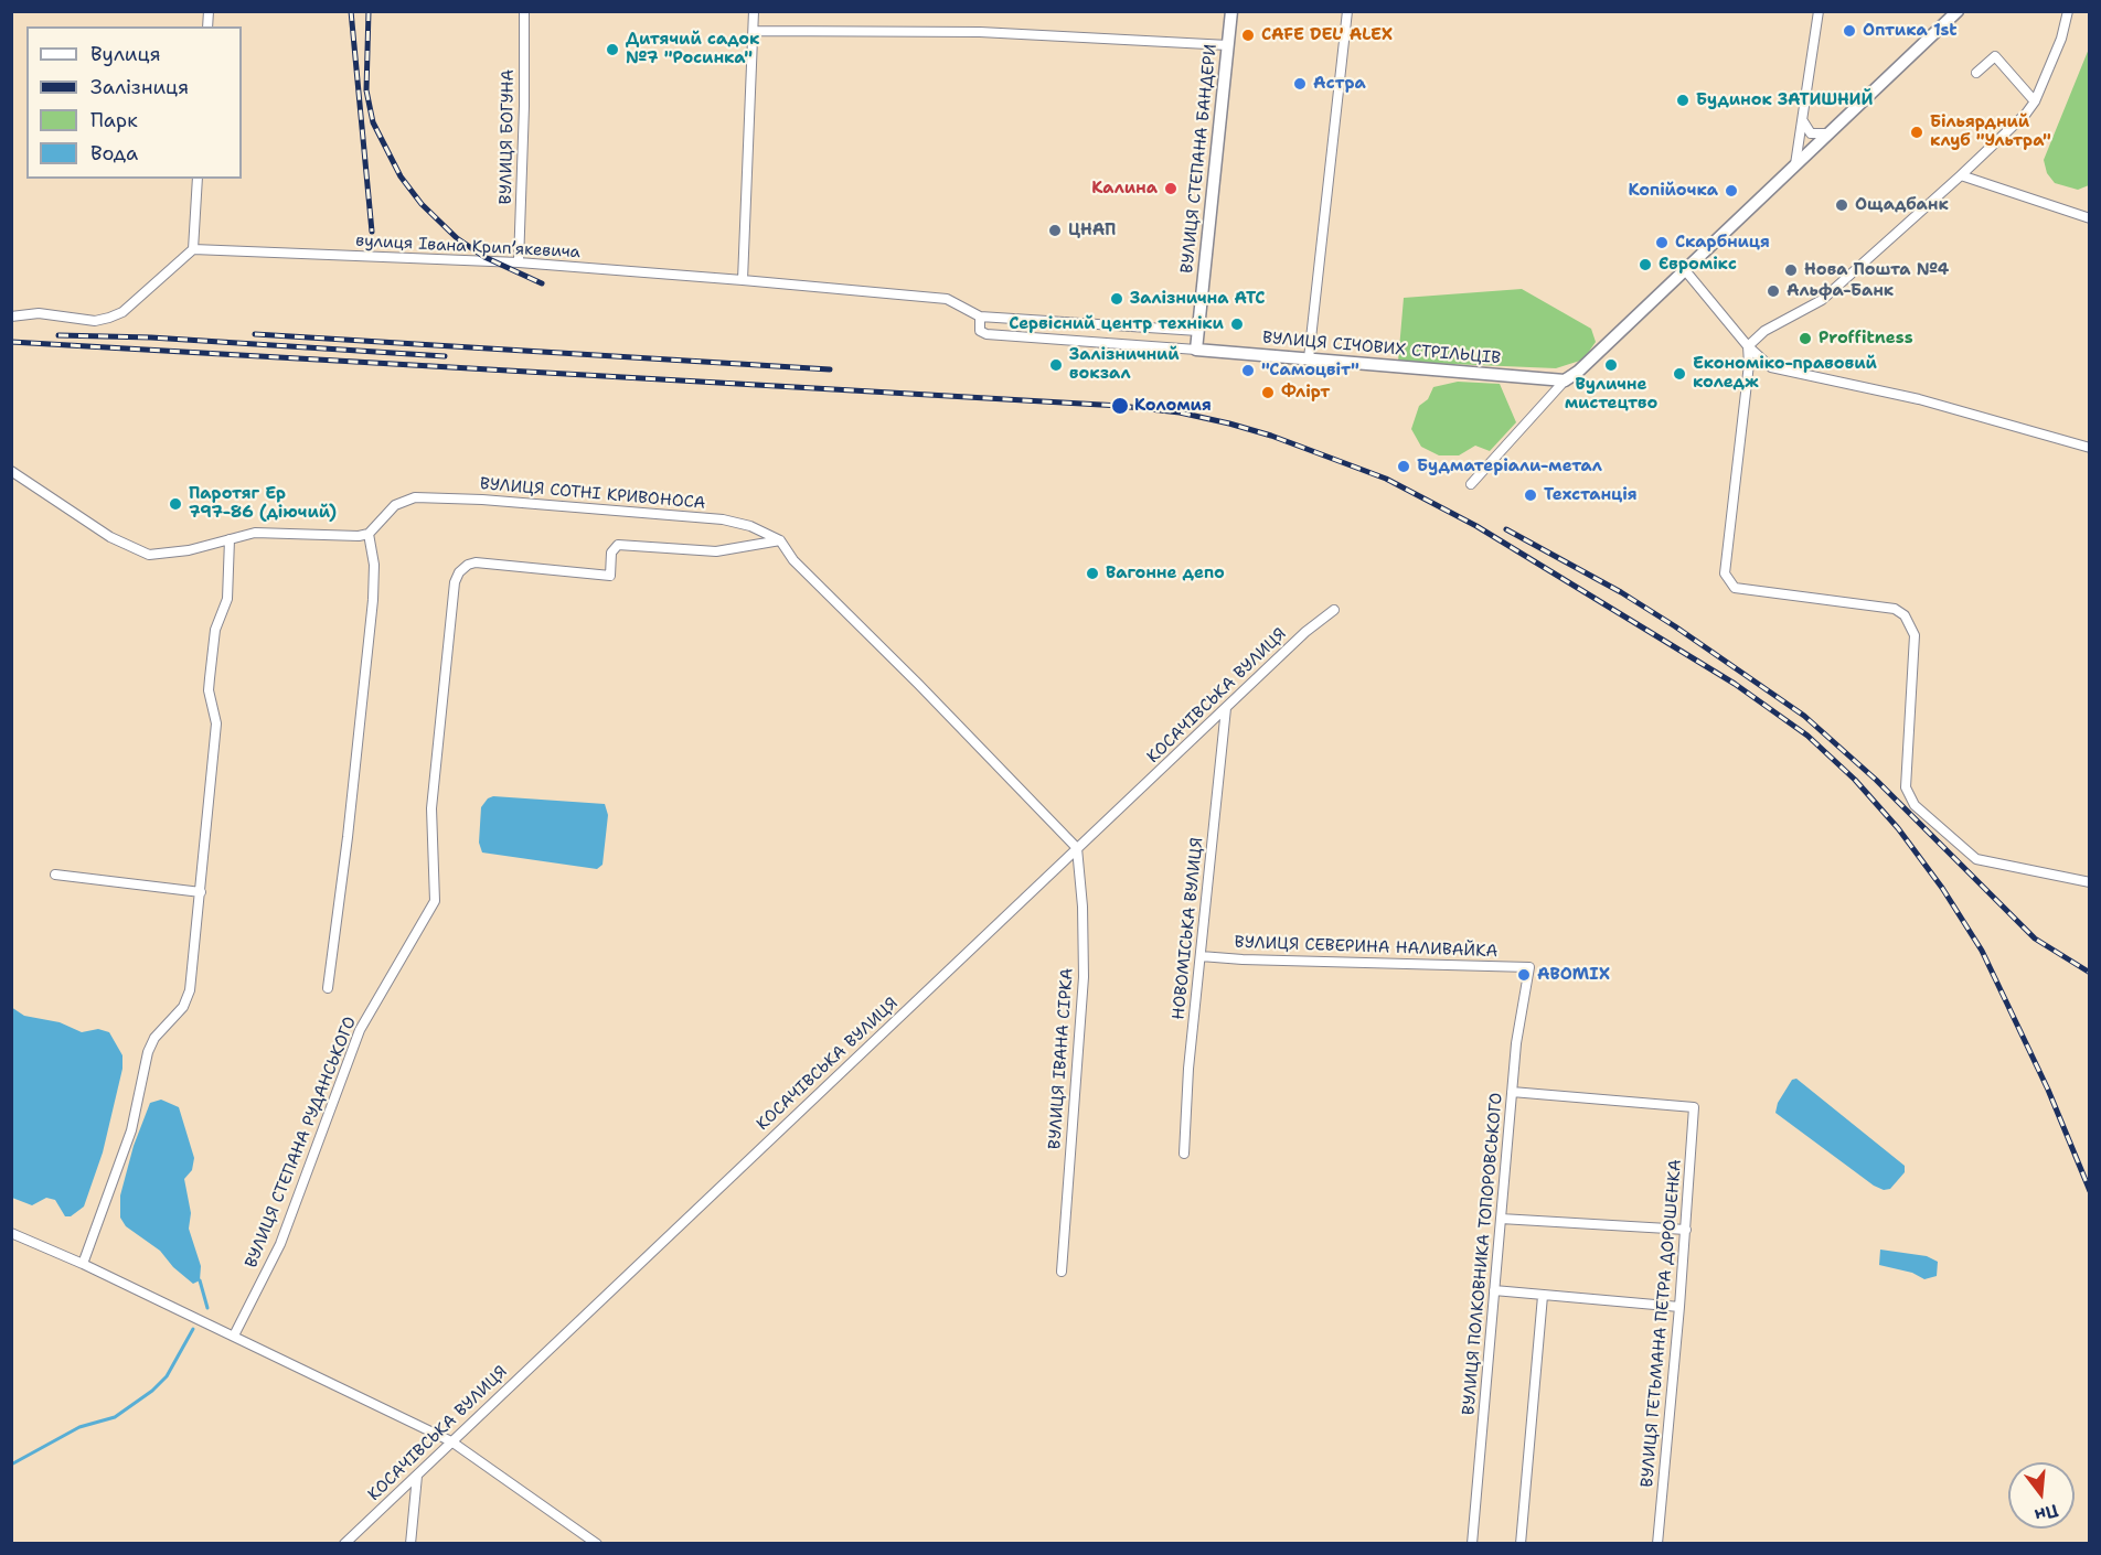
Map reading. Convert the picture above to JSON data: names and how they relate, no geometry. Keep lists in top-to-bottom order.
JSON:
{
  "streets": {
    "street": [
      "ВУЛИЦЯ БОГУНА",
      "ВУЛИЦЯ СТЕПАНА БАНДЕРИ",
      "вулиця Івана Крипʼякевича",
      "ВУЛИЦЯ СІЧОВИХ СТРІЛЬЦІВ",
      "ВУЛИЦЯ СОТНІ КРИВОНОСА",
      "КОСАЧІВСЬКА ВУЛИЦЯ",
      "НОВОМІСЬКА ВУЛИЦЯ",
      "ВУЛИЦЯ СЕВЕРИНА НАЛИВАЙКА",
      "ВУЛИЦЯ ІВАНА СІРКА",
      "ВУЛИЦЯ СТЕПАНА РУДАНСЬКОГО",
      "ВУЛИЦЯ ПОЛКОВНИКА ТОПОРОВСЬКОГО",
      "ВУЛИЦЯ ГЕТЬМАНА ПЕТРА ДОРОШЕНКА"
    ]
  },
  "crossings": [
    ["ВУЛИЦЯ БОГУНА", "вулиця Івана Крипʼякевича"],
    ["ВУЛИЦЯ СТЕПАНА БАНДЕРИ", "ВУЛИЦЯ СІЧОВИХ СТРІЛЬЦІВ"],
    ["ВУЛИЦЯ СОТНІ КРИВОНОСА", "ВУЛИЦЯ СТЕПАНА РУДАНСЬКОГО"],
    ["КОСАЧІВСЬКА ВУЛИЦЯ", "НОВОМІСЬКА ВУЛИЦЯ"],
    ["КОСАЧІВСЬКА ВУЛИЦЯ", "ВУЛИЦЯ ІВАНА СІРКА"],
    ["НОВОМІСЬКА ВУЛИЦЯ", "ВУЛИЦЯ СЕВЕРИНА НАЛИВАЙКА"],
    ["ВУЛИЦЯ СЕВЕРИНА НАЛИВАЙКА", "ВУЛИЦЯ ПОЛКОВНИКА ТОПОРОВСЬКОГО"],
    ["ВУЛИЦЯ ПОЛКОВНИКА ТОПОРОВСЬКОГО", "ВУЛИЦЯ ГЕТЬМАНА ПЕТРА ДОРОШЕНКА"]
  ],
  "places": [
    "Оптика 1st",
    "CAFE DEL' ALEX",
    "Дитячий садок №7 \"Росинка\"",
    "Астра",
    "Будинок ЗАТИШНИЙ",
    "Більярдний клуб \"Ультра\"",
    "Калина",
    "Копійочка",
    "Ощадбанк",
    "ЦНАП",
    "Скарбниця",
    "Євромікс",
    "Нова Пошта №4",
    "Альфа-Банк",
    "Залізнична АТС",
    "Сервісний центр техніки",
    "Proffitness",
    "Залізничний вокзал",
    "Вуличне мистецтво",
    "\"Самоцвіт\"",
    "Економіко-правовий коледж",
    "Флірт",
    "Коломия",
    "Будматеріали-метал",
    "Техстанція",
    "Паротяг Ер 797-86 (діючий)",
    "Вагонне депо",
    "ABOMIX"
  ],
  "legend": [
    "Вулиця",
    "Залізниця",
    "Парк",
    "Вода"
  ],
  "north": "bottom"
}
